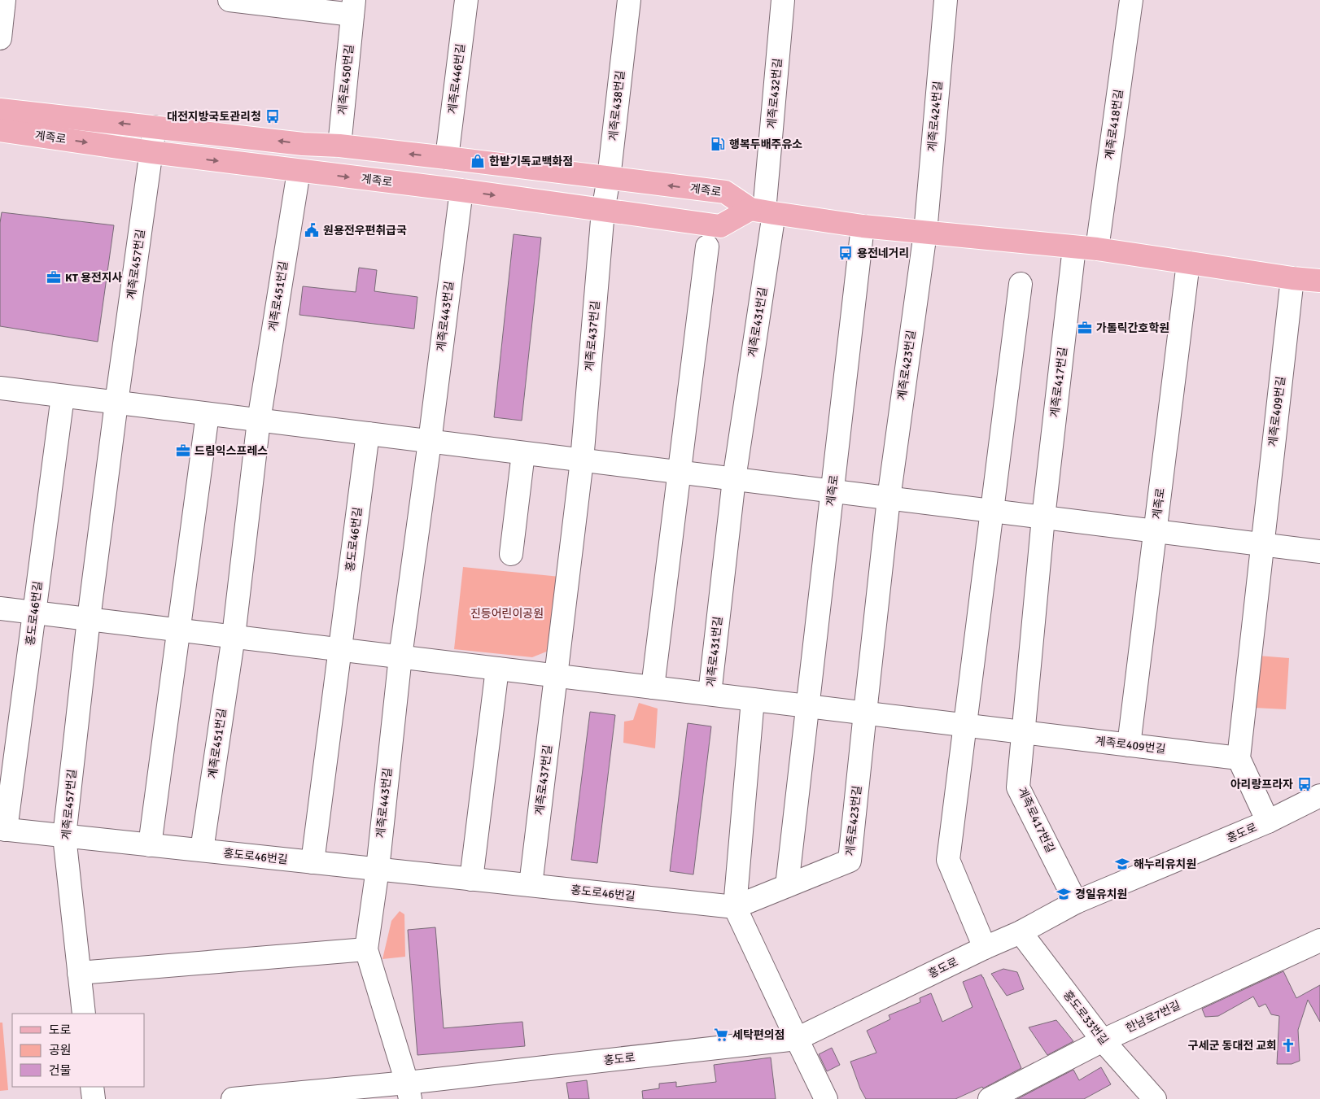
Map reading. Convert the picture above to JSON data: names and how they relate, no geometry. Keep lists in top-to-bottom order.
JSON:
{
  "streets": {
    "main road": ["계족로"],
    "street": [
      "계족로446번길",
      "계족로450번길",
      "계족로432번길",
      "계족로438번길",
      "계족로424번길",
      "계족로418번길",
      "계족로457번길",
      "계족로451번길",
      "계족로443번길",
      "계족로431번길",
      "계족로437번길",
      "계족로423번길",
      "계족로417번길",
      "계족로409번길",
      "홍도로46번길",
      "홍도로",
      "한남로7번길",
      "홍도로33번길"
    ]
  },
  "crossings": [
    ["계족로446번길", "계족로"],
    ["계족로450번길", "계족로"],
    ["계족로432번길", "계족로"],
    ["계족로432번길", "계족로431번길"],
    ["계족로438번길", "계족로"],
    ["계족로438번길", "계족로437번길"],
    ["계족로424번길", "계족로"],
    ["계족로424번길", "계족로423번길"],
    ["계족로418번길", "계족로"],
    ["계족로", "계족로457번길"],
    ["계족로", "계족로451번길"],
    ["계족로", "계족로443번길"],
    ["계족로", "계족로431번길"],
    ["계족로", "계족로437번길"],
    ["계족로", "계족로423번길"],
    ["계족로", "계족로417번길"],
    ["계족로", "계족로409번길"],
    ["계족로457번길", "홍도로46번길"],
    ["계족로451번길", "홍도로46번길"],
    ["계족로443번길", "홍도로46번길"],
    ["계족로443번길", "홍도로"],
    ["계족로431번길", "계족로437번길"],
    ["계족로437번길", "홍도로46번길"],
    ["계족로423번길", "홍도로46번길"],
    ["계족로417번길", "계족로409번길"],
    ["계족로417번길", "홍도로"],
    ["홍도로", "홍도로33번길"],
    ["한남로7번길", "홍도로33번길"]
  ],
  "parks": ["진등어린이공원"],
  "places": {
    "bus stop": ["대전지방국토관리청", "용전네거리", "아리랑프라자"],
    "fuel station": ["행복두배주유소"],
    "shop": ["한밭기독교백화점"],
    "public building": ["원용전우편취급국"],
    "office": ["KT 용전지사", "가톨릭간호학원", "드림익스프레스"],
    "school or university": ["해누리유치원", "경일유치원"],
    "supermarket": ["세탁편의점"],
    "church": ["구세군 동대전 교회"]
  },
  "legend": ["도로", "공원", "건물"]
}
